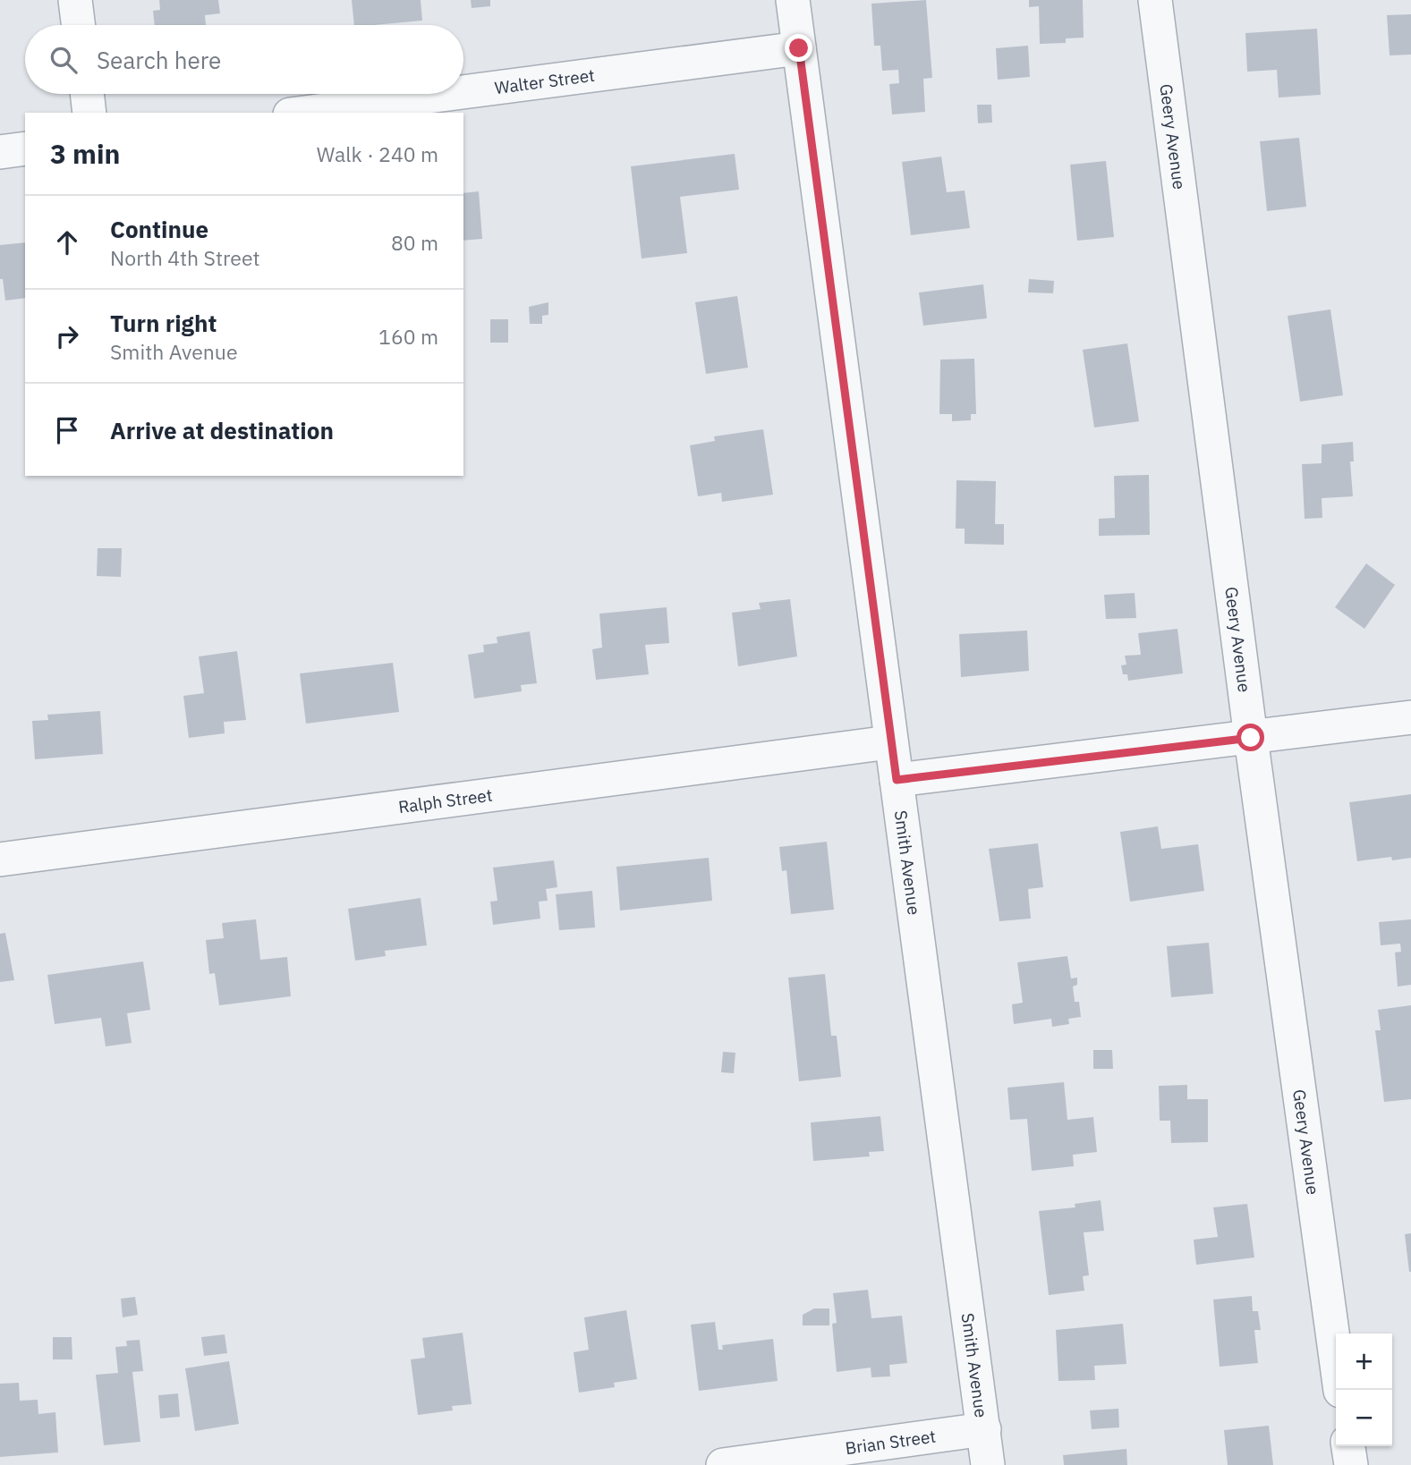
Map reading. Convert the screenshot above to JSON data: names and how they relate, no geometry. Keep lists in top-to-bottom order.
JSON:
{
  "streets": {
    "street": [
      "Walter Street",
      "Geery Avenue",
      "Ralph Street",
      "Smith Avenue",
      "Brian Street"
    ]
  },
  "crossings": [
    ["Walter Street", "Smith Avenue"],
    ["Ralph Street", "Smith Avenue"],
    ["Smith Avenue", "Brian Street"]
  ],
  "page": {
    "search": "Search here",
    "heading": ["3 min", "Walk · 240 m"],
    "list": [
      ["Continue", "North 4th Street", "80 m"],
      ["Turn right", "Smith Avenue", "160 m"],
      "Arrive at destination"
    ],
    "map_buttons": ["+", "−"]
  }
}
